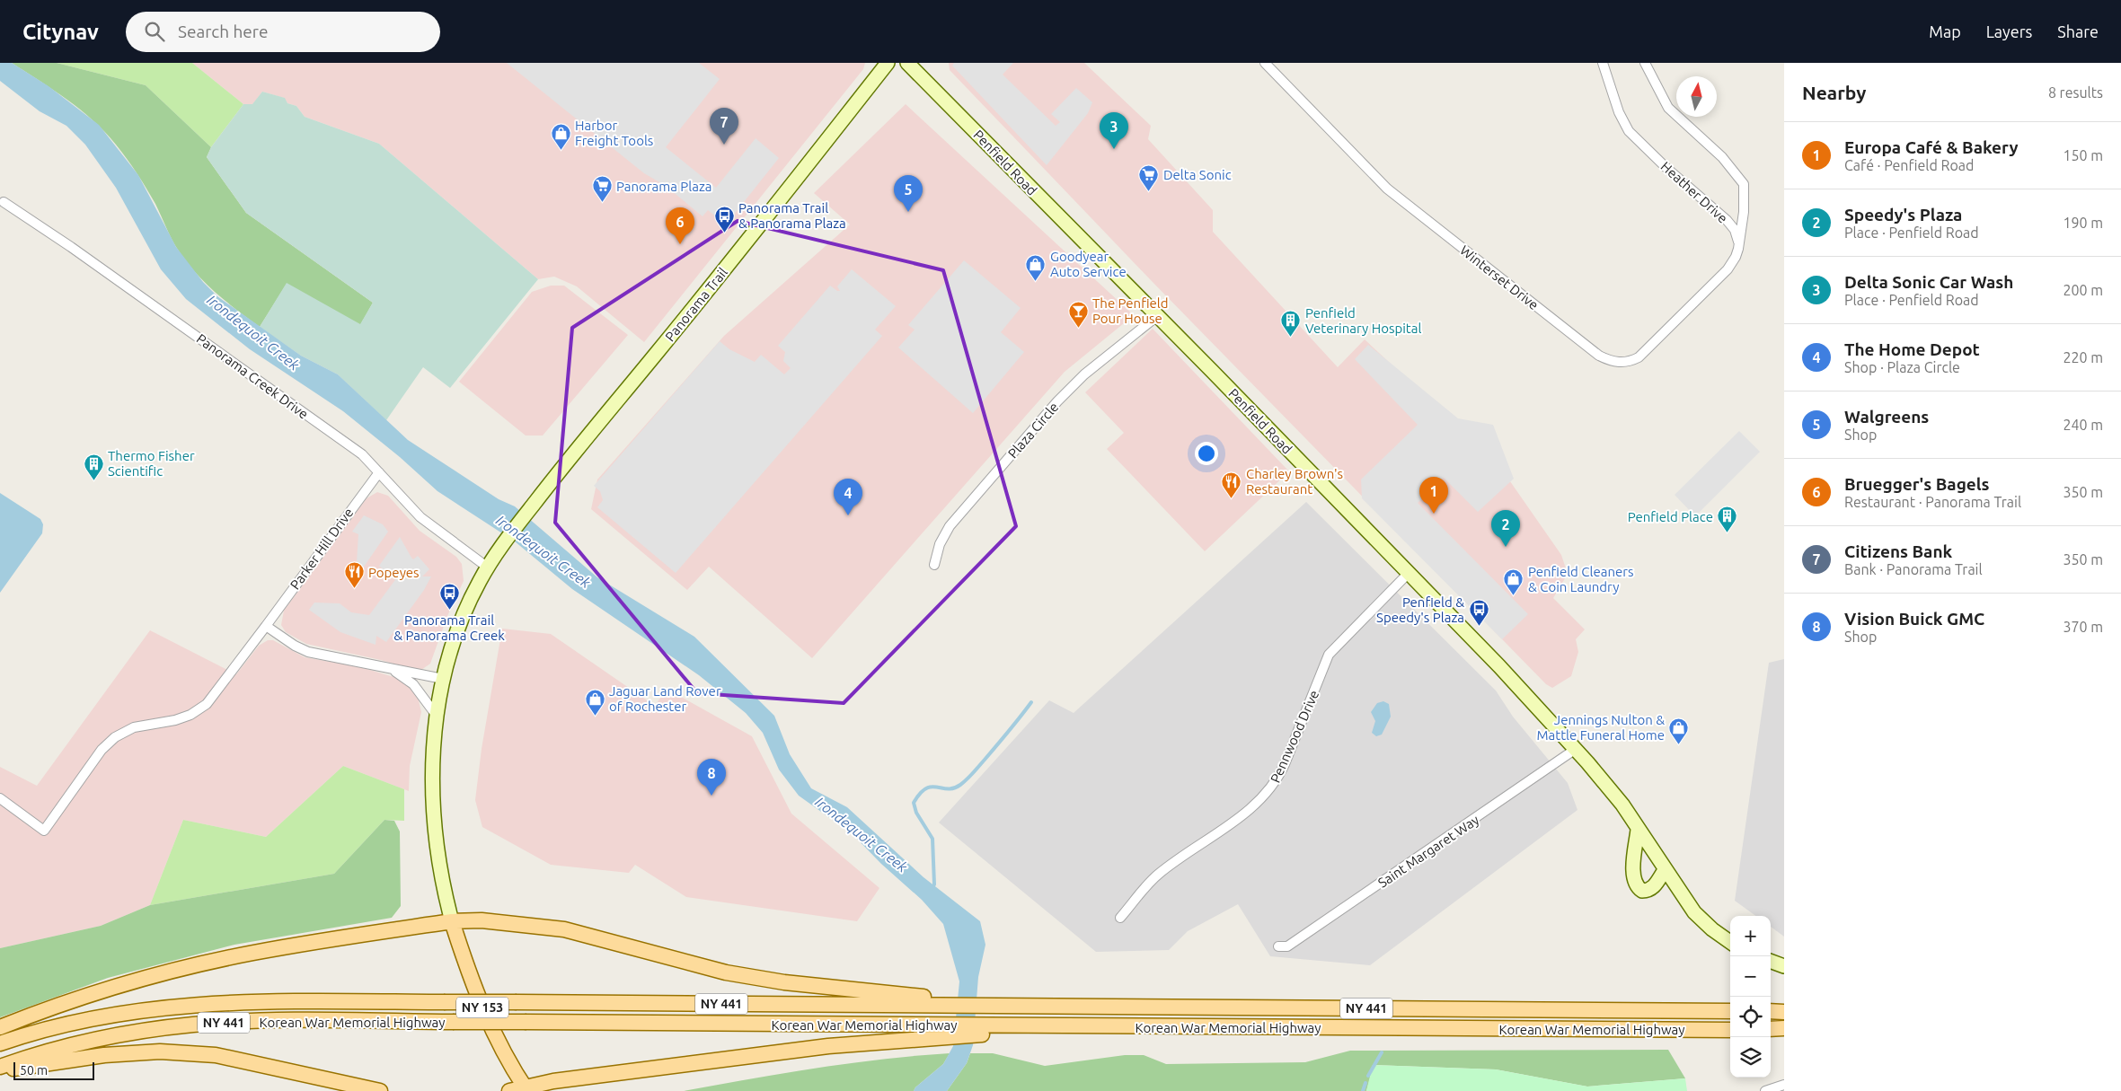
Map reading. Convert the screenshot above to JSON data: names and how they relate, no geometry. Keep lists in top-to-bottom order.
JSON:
{
  "streets": {
    "main road": ["NY 441", "NY 153", "Korean War Memorial Highway"],
    "street": [
      "Penfield Road",
      "Heather Drive",
      "Winterset Drive",
      "Panorama Trail",
      "Panorama Creek Drive",
      "Plaza Circle",
      "Parker Hill Drive",
      "Pennwood Drive",
      "Saint Margaret Way"
    ]
  },
  "crossings": [
    ["Penfield Road", "Plaza Circle"],
    ["Penfield Road", "Pennwood Drive"],
    ["Penfield Road", "Saint Margaret Way"],
    ["Heather Drive", "Winterset Drive"],
    ["Panorama Trail", "Panorama Creek Drive"],
    ["Panorama Trail", "NY 153"],
    ["Panorama Creek Drive", "Parker Hill Drive"]
  ],
  "water": ["Irondequoit Creek"],
  "places": {
    "shop": [
      "Harbor Freight Tools",
      "Goodyear Auto Service",
      "Penfield Cleaners & Coin Laundry",
      "Jaguar Land Rover of Rochester",
      "Jennings Nulton & Mattle Funeral Home"
    ],
    "supermarket": ["Delta Sonic", "Panorama Plaza"],
    "bus stop": ["Panorama Trail & Panorama Plaza", "Panorama Trail & Panorama Creek", "Penfield & Speedy's Plaza"],
    "bar": ["The Penfield Pour House"],
    "building": ["Penfield Veterinary Hospital", "Thermo Fisher Scientific", "Penfield Place"],
    "restaurant": ["Charley Brown's Restaurant", "Popeyes"]
  },
  "scale_bar": "50 m",
  "north": "top",
  "page": {
    "header": "Citynav",
    "search": "Search here",
    "nav": ["Map", "Layers", "Share"],
    "heading": ["Nearby", "8 results"],
    "pins": [
      "7",
      "3",
      "5",
      "6",
      "1",
      "4",
      "2",
      "8"
    ],
    "list": [
      {
        "mark": "1",
        "name": "Europa Café & Bakery",
        "note": "Café · Penfield Road",
        "value": "150 m"
      },
      {
        "mark": "2",
        "name": "Speedy's Plaza",
        "note": "Place · Penfield Road",
        "value": "190 m"
      },
      {
        "mark": "3",
        "name": "Delta Sonic Car Wash",
        "note": "Place · Penfield Road",
        "value": "200 m"
      },
      {
        "mark": "4",
        "name": "The Home Depot",
        "note": "Shop · Plaza Circle",
        "value": "220 m"
      },
      {
        "mark": "5",
        "name": "Walgreens",
        "note": "Shop",
        "value": "240 m"
      },
      {
        "mark": "6",
        "name": "Bruegger's Bagels",
        "note": "Restaurant · Panorama Trail",
        "value": "350 m"
      },
      {
        "mark": "7",
        "name": "Citizens Bank",
        "note": "Bank · Panorama Trail",
        "value": "350 m"
      },
      {
        "mark": "8",
        "name": "Vision Buick GMC",
        "note": "Shop",
        "value": "370 m"
      }
    ],
    "map_buttons": ["+", "−"],
    "scale": "50 m"
  }
}
